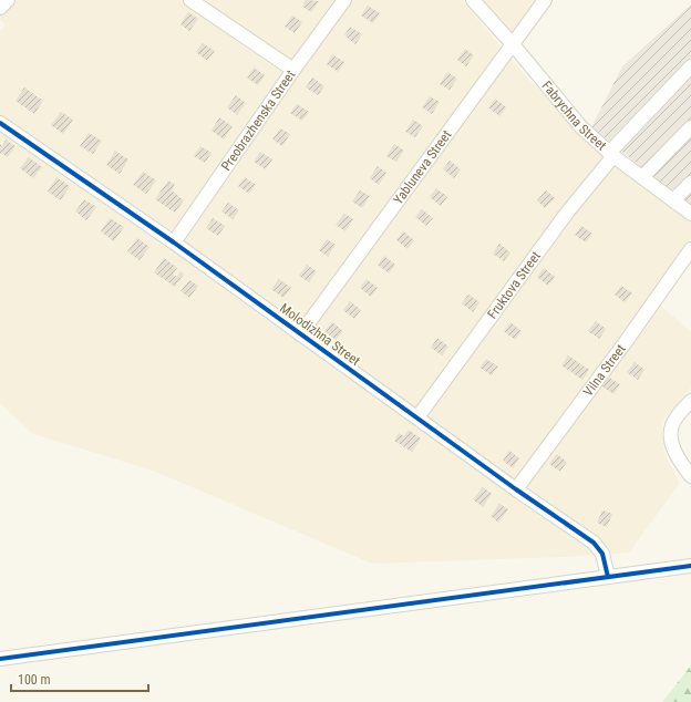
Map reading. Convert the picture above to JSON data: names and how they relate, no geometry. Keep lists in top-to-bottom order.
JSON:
{
  "streets": {
    "street": [
      "Fabrychna Street",
      "Preobrazhenska Street",
      "Yabluneva Street",
      "Fruktova Street",
      "Molodizhna Street",
      "Vilna Street"
    ]
  },
  "crossings": [
    ["Fabrychna Street", "Yabluneva Street"],
    ["Fabrychna Street", "Fruktova Street"],
    ["Preobrazhenska Street", "Molodizhna Street"],
    ["Yabluneva Street", "Molodizhna Street"],
    ["Fruktova Street", "Molodizhna Street"],
    ["Molodizhna Street", "Vilna Street"]
  ],
  "scale_bar": "100 m"
}
